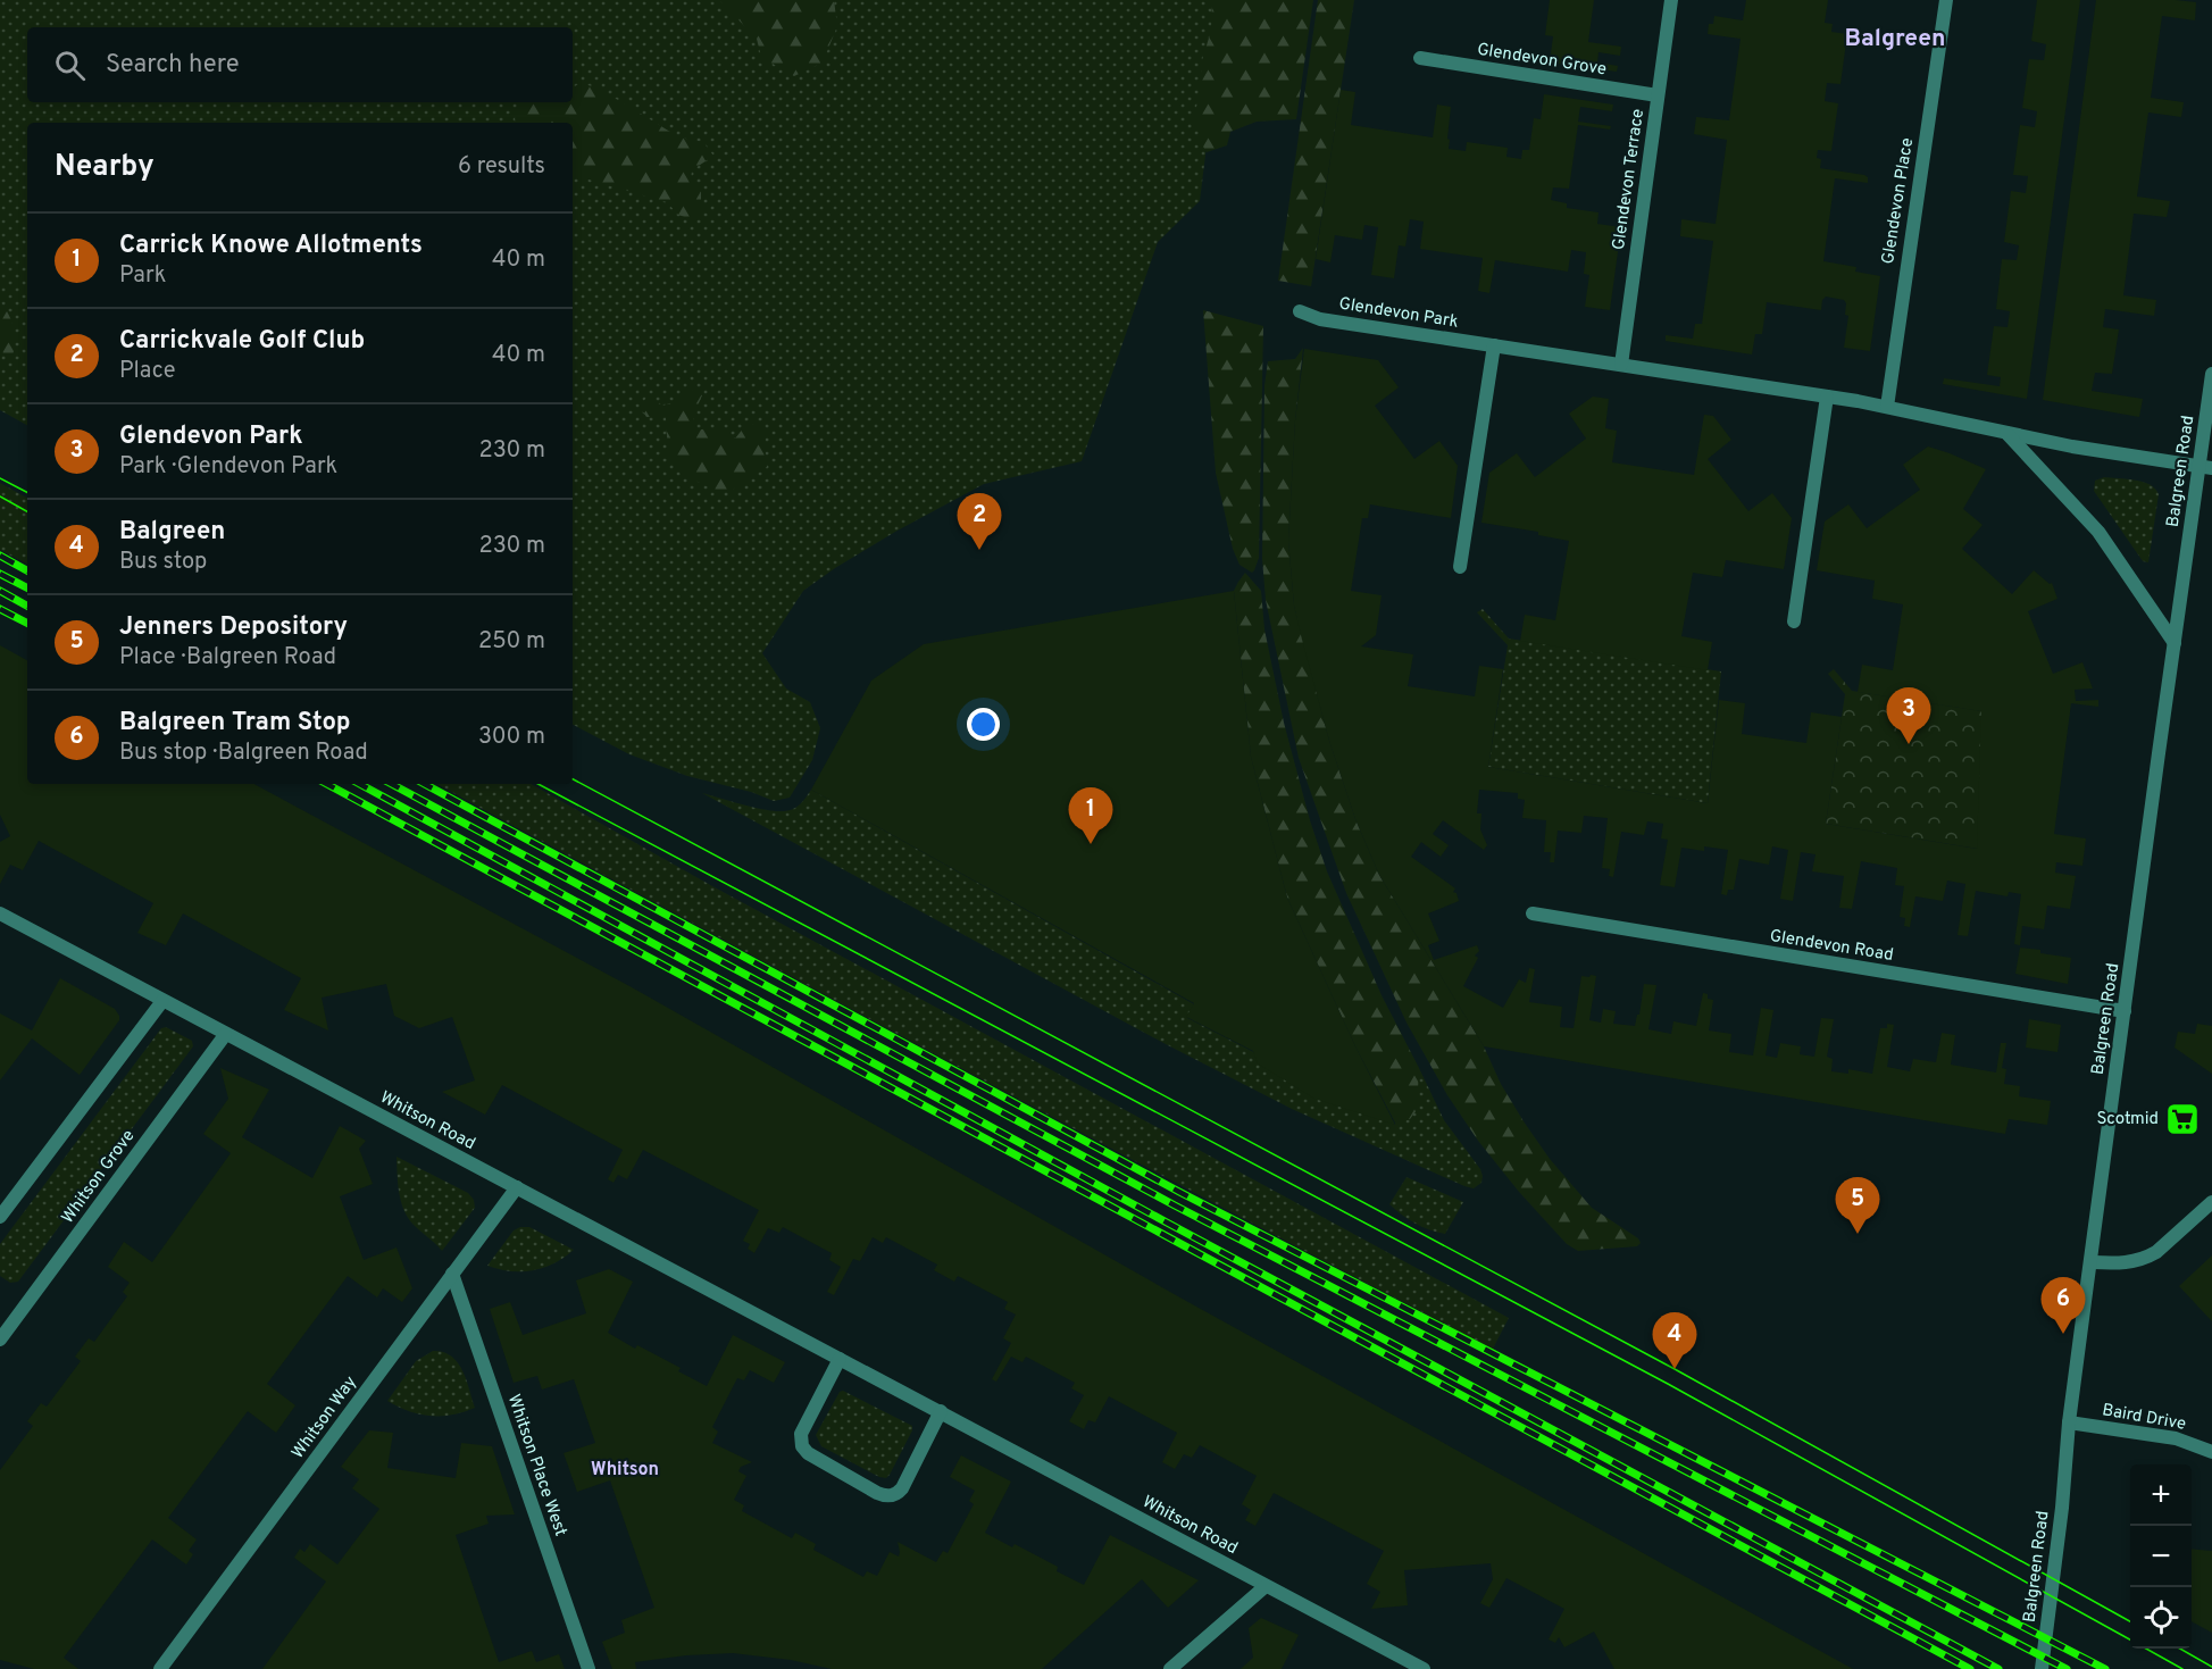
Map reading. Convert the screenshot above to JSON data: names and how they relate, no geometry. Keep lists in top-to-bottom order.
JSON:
{
  "streets": {
    "street": [
      "Glendevon Grove",
      "Glendevon Terrace",
      "Glendevon Place",
      "Glendevon Park",
      "Balgreen Road",
      "Glendevon Road",
      "Whitson Road",
      "Whitson Grove",
      "Whitson Way",
      "Baird Drive",
      "Whitson Place West"
    ]
  },
  "crossings": [
    ["Glendevon Grove", "Glendevon Terrace"],
    ["Glendevon Terrace", "Glendevon Park"],
    ["Glendevon Place", "Glendevon Park"],
    ["Glendevon Park", "Balgreen Road"],
    ["Balgreen Road", "Glendevon Road"],
    ["Balgreen Road", "Baird Drive"],
    ["Whitson Road", "Whitson Grove"],
    ["Whitson Road", "Whitson Way"],
    ["Whitson Way", "Whitson Place West"]
  ],
  "districts": ["Balgreen", "Whitson"],
  "places": {
    "supermarket": ["Scotmid"]
  },
  "page": {
    "search": "Search here",
    "heading": ["Nearby", "6 results"],
    "list": [
      {
        "mark": "1",
        "name": "Carrick Knowe Allotments",
        "note": "Park",
        "value": "40 m"
      },
      {
        "mark": "2",
        "name": "Carrickvale Golf Club",
        "note": "Place",
        "value": "40 m"
      },
      {
        "mark": "3",
        "name": "Glendevon Park",
        "note": "Park · Glendevon Park",
        "value": "230 m"
      },
      {
        "mark": "4",
        "name": "Balgreen",
        "note": "Bus stop",
        "value": "230 m"
      },
      {
        "mark": "5",
        "name": "Jenners Depository",
        "note": "Place · Balgreen Road",
        "value": "250 m"
      },
      {
        "mark": "6",
        "name": "Balgreen Tram Stop",
        "note": "Bus stop · Balgreen Road",
        "value": "300 m"
      }
    ],
    "pins": [
      "2",
      "3",
      "1",
      "5",
      "6",
      "4"
    ],
    "map_buttons": ["+", "−"]
  }
}
